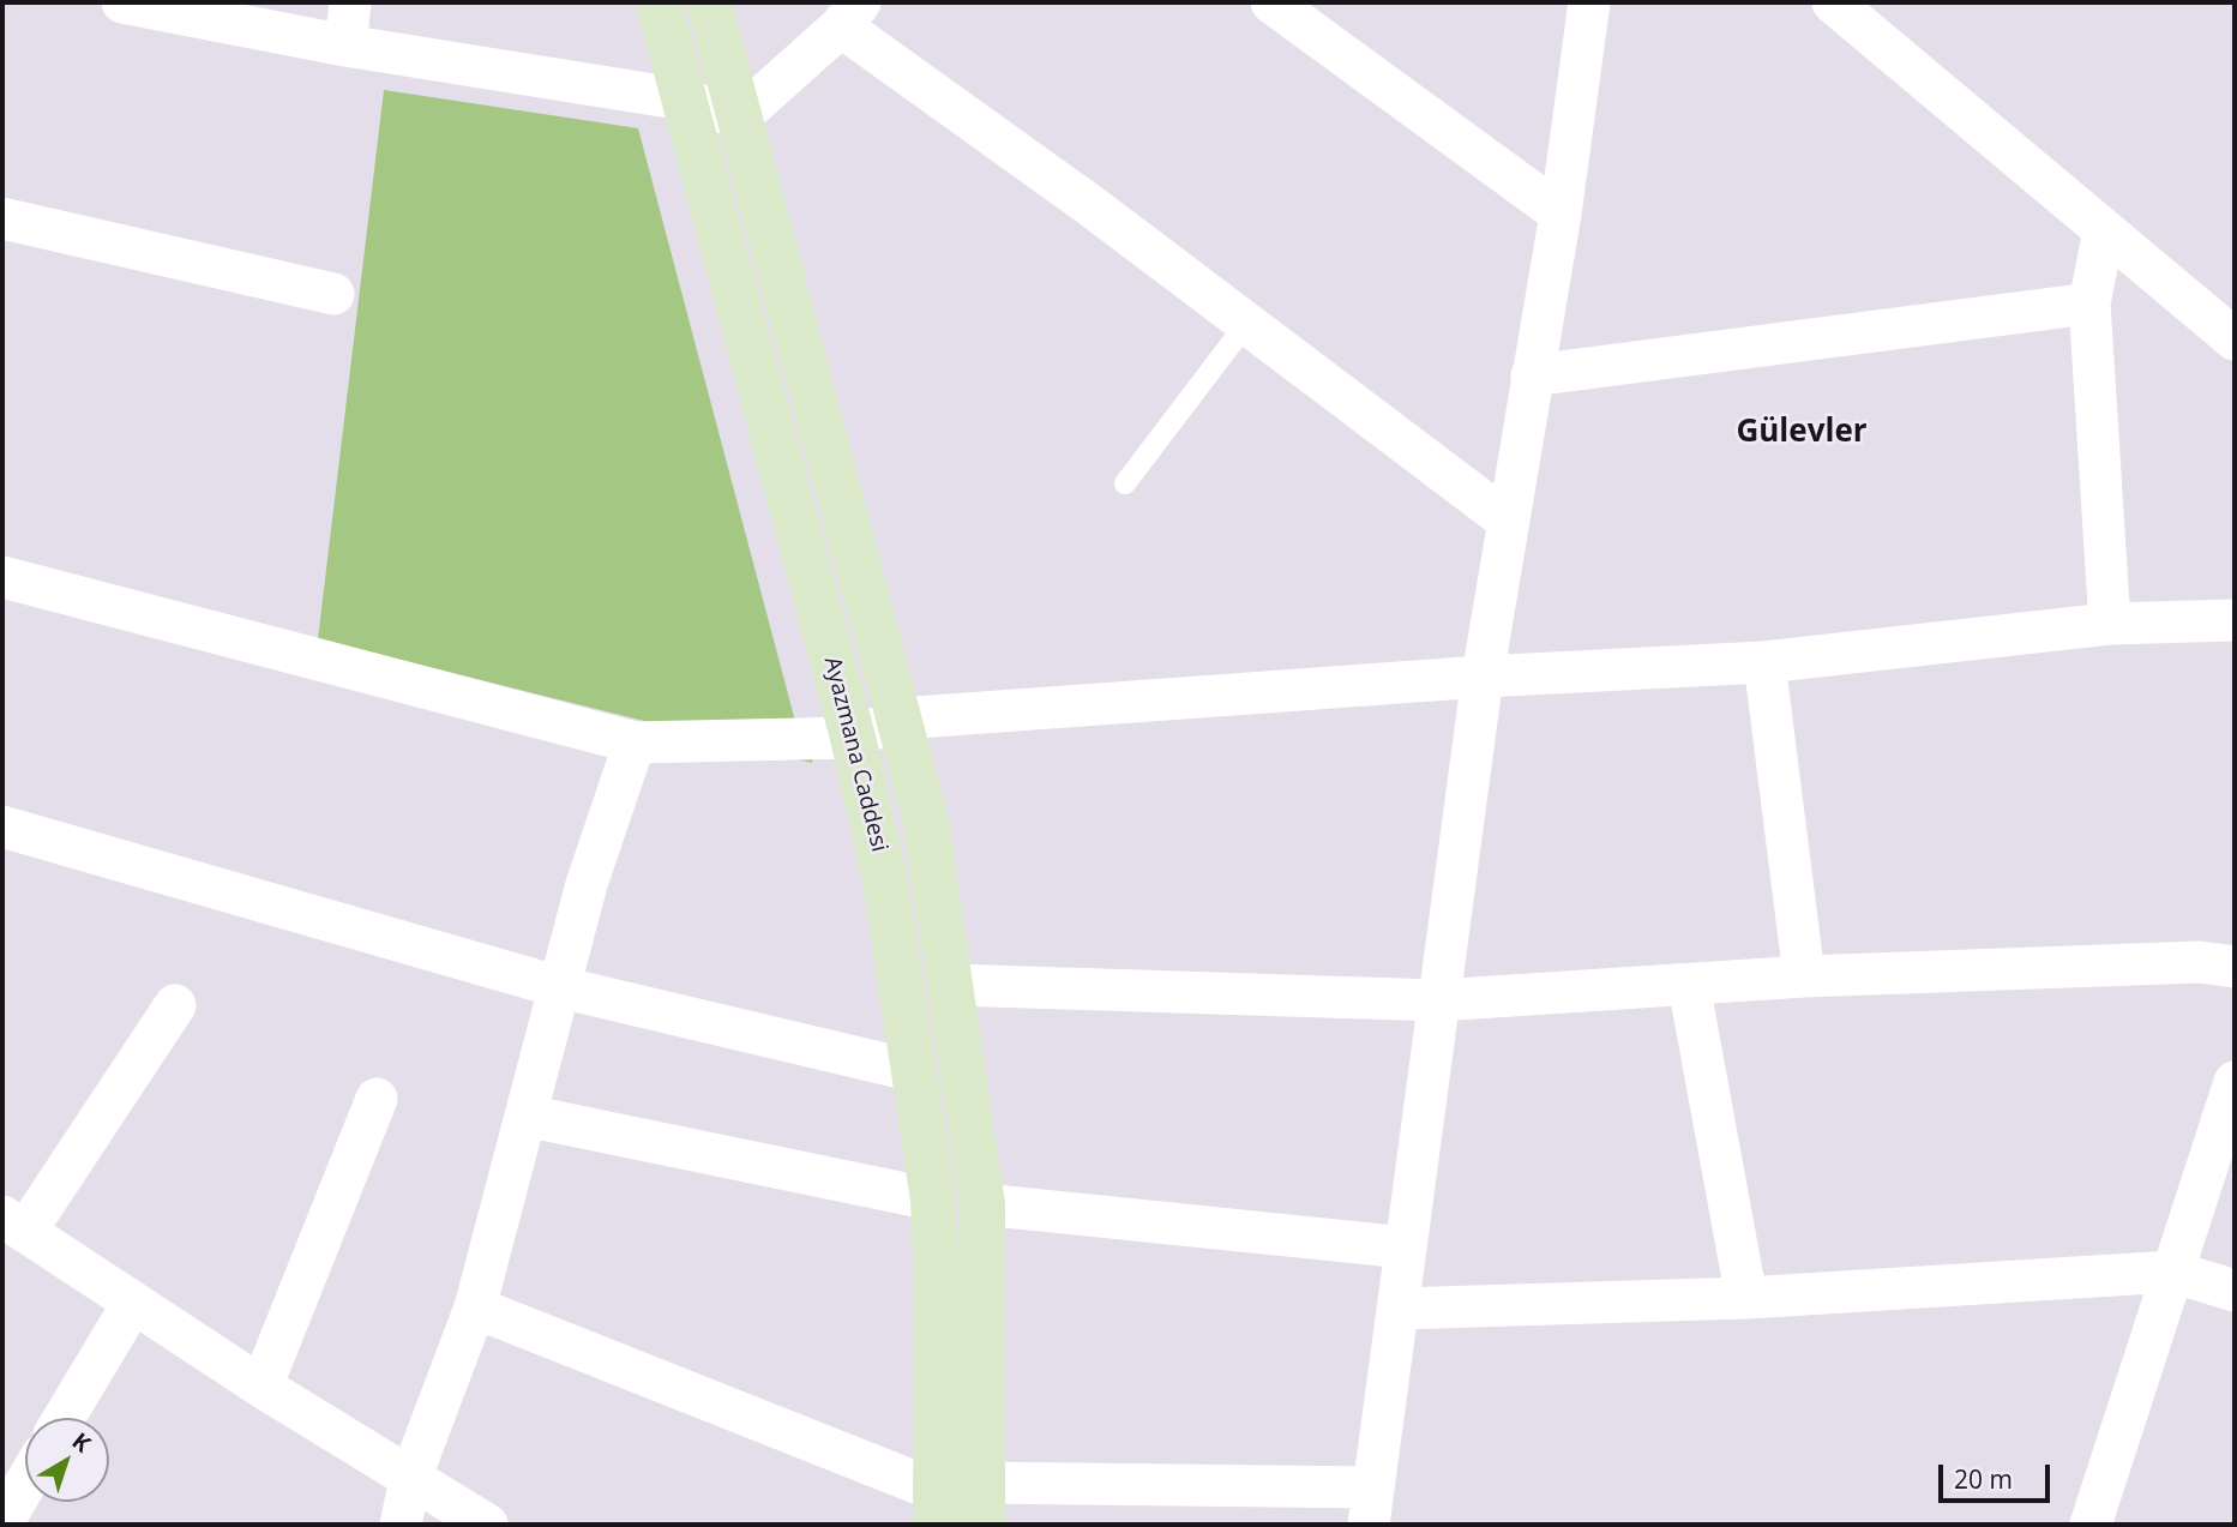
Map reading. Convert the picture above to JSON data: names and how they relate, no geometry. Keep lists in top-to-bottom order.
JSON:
{
  "streets": {
    "main road": ["Ayazmana Caddesi"]
  },
  "districts": ["Gülevler"],
  "scale_bar": "20 m",
  "north": "top right"
}
